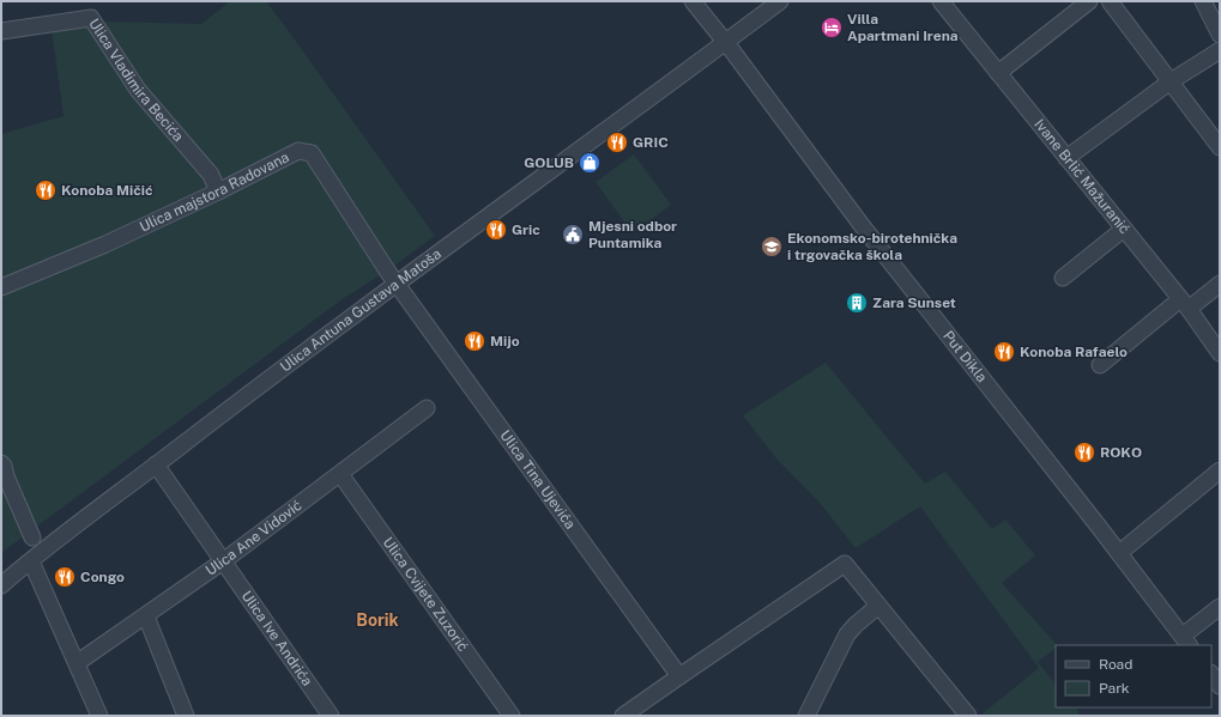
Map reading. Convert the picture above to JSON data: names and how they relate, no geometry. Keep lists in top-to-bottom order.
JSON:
{
  "streets": {
    "street": [
      "Ulica Vladimira Becića",
      "Ivane Brlić Mažuranić",
      "Ulica majstora Radovana",
      "Ulica Antuna Gustava Matoša",
      "Put Dikla",
      "Ulica Tina Ujevića",
      "Ulica Ane Vidović",
      "Ulica Cvijete Zuzorić",
      "Ulica Ive Andrića"
    ]
  },
  "crossings": [
    ["Ulica Vladimira Becića", "Ulica majstora Radovana"],
    ["Ulica majstora Radovana", "Ulica Antuna Gustava Matoša"],
    ["Ulica majstora Radovana", "Ulica Tina Ujevića"],
    ["Ulica Antuna Gustava Matoša", "Put Dikla"],
    ["Ulica Antuna Gustava Matoša", "Ulica Tina Ujevića"],
    ["Ulica Antuna Gustava Matoša", "Ulica Ive Andrića"],
    ["Ulica Ane Vidović", "Ulica Cvijete Zuzorić"],
    ["Ulica Ane Vidović", "Ulica Ive Andrića"]
  ],
  "districts": ["Borik"],
  "places": {
    "hotel": ["Villa Apartmani Irena"],
    "restaurant": [
      "GRIC",
      "Konoba Mičić",
      "Gric",
      "Mijo",
      "Konoba Rafaelo",
      "ROKO",
      "Congo"
    ],
    "shop": ["GOLUB"],
    "public building": ["Mjesni odbor Puntamika"],
    "school or university": ["Ekonomsko-birotehnička i trgovačka škola"],
    "building": ["Zara Sunset"]
  },
  "legend": ["Road", "Park"]
}
